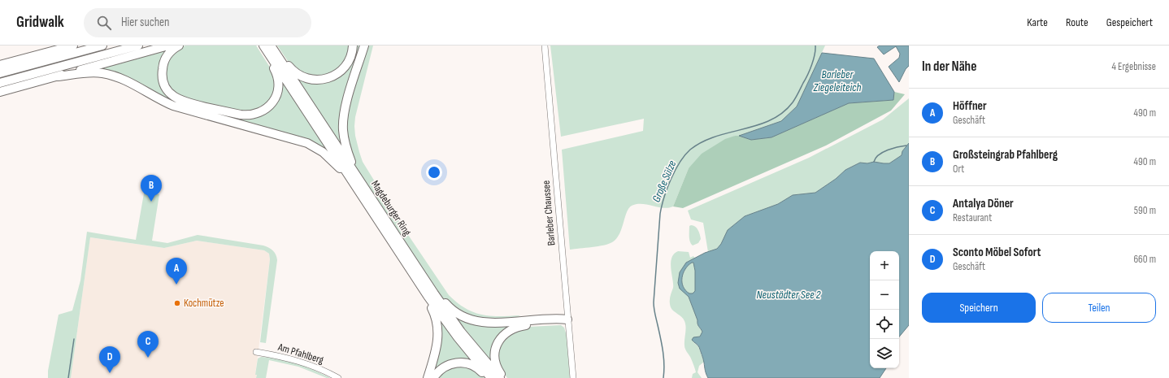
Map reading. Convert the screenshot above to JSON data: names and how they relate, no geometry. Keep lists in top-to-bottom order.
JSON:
{
  "streets": {
    "highway": ["Magdeburger Ring"],
    "street": ["Barleber Chaussee", "Am Pfahlberg"]
  },
  "water": ["Barleber Ziegeleiteich", "Große Sülze", "Neustädter See 2"],
  "places": ["Kochmütze"],
  "page": {
    "header": "Gridwalk",
    "search": "Hier suchen",
    "nav": ["Karte", "Route", "Gespeichert"],
    "heading": ["In der Nähe", "4 Ergebnisse"],
    "list": [
      {
        "mark": "A",
        "name": "Höffner",
        "note": "Geschäft",
        "value": "490 m"
      },
      {
        "mark": "B",
        "name": "Großsteingrab Pfahlberg",
        "note": "Ort",
        "value": "490 m"
      },
      {
        "mark": "C",
        "name": "Antalya Döner",
        "note": "Restaurant",
        "value": "590 m"
      },
      {
        "mark": "D",
        "name": "Sconto Möbel Sofort",
        "note": "Geschäft",
        "value": "660 m"
      }
    ],
    "pins": [
      "B",
      "A",
      "C",
      "D"
    ],
    "map_buttons": ["+", "−"],
    "buttons": ["Speichern", "Teilen"]
  }
}
